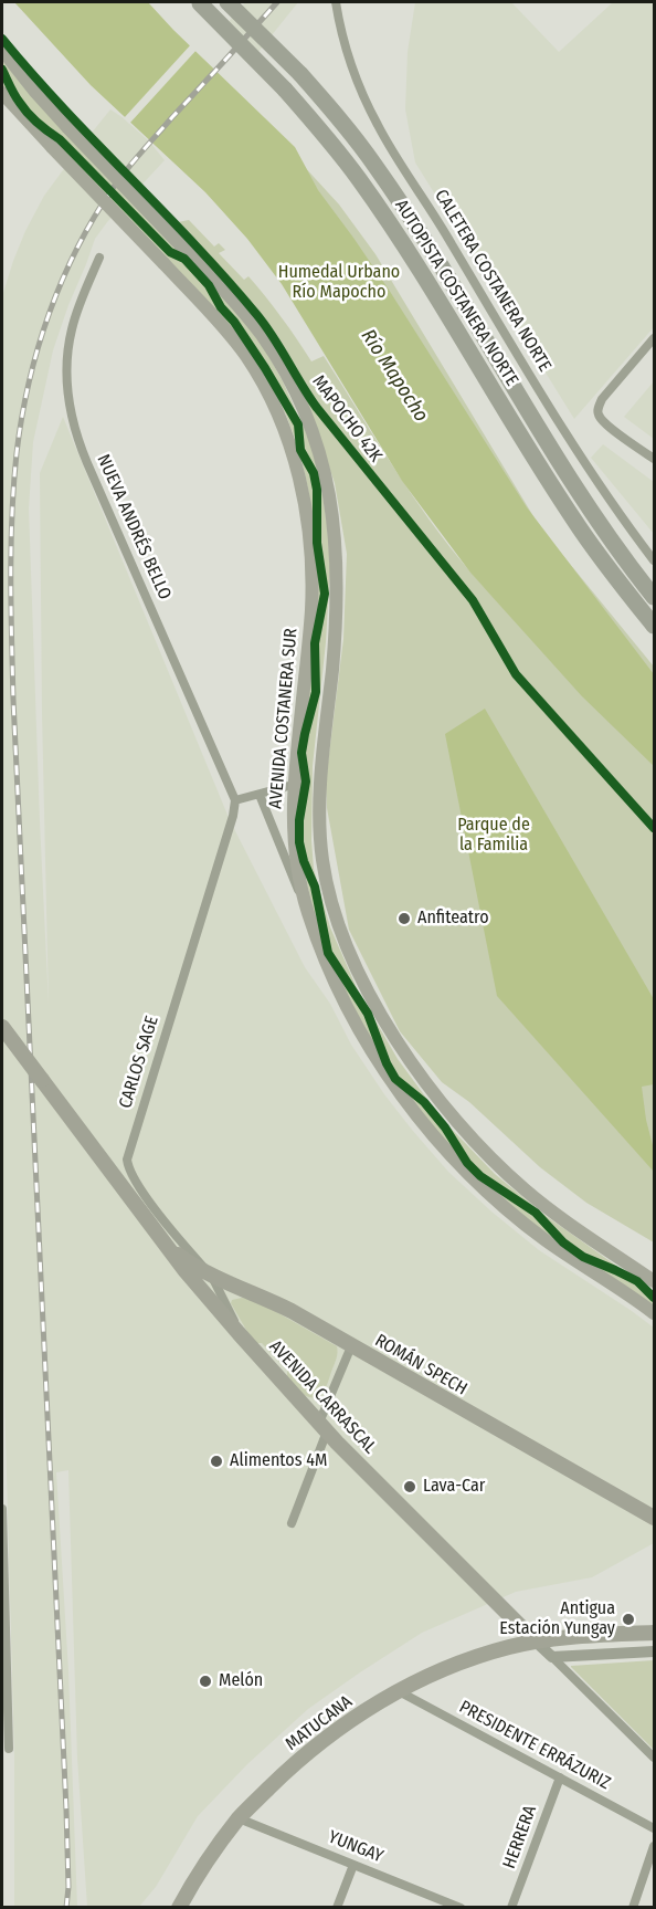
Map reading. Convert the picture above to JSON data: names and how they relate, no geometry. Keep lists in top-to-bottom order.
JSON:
{
  "streets": {
    "highway": ["AUTOPISTA COSTANERA NORTE"],
    "main road": [
      "AVENIDA COSTANERA SUR",
      "ROMÁN SPECH",
      "AVENIDA CARRASCAL",
      "MATUCANA"
    ],
    "street": [
      "CALETERA COSTANERA NORTE",
      "NUEVA ANDRÉS BELLO",
      "CARLOS SAGE",
      "PRESIDENTE ERRÁZURIZ",
      "HERRERA",
      "YUNGAY"
    ],
    "cycle path": ["MAPOCHO 42K"]
  },
  "crossings": [
    ["NUEVA ANDRÉS BELLO", "CARLOS SAGE"],
    ["CARLOS SAGE", "ROMÁN SPECH"],
    ["CARLOS SAGE", "AVENIDA CARRASCAL"],
    ["ROMÁN SPECH", "AVENIDA CARRASCAL"],
    ["AVENIDA CARRASCAL", "MATUCANA"],
    ["MATUCANA", "PRESIDENTE ERRÁZURIZ"],
    ["MATUCANA", "YUNGAY"],
    ["PRESIDENTE ERRÁZURIZ", "HERRERA"]
  ],
  "water": ["Río Mapocho"],
  "parks": ["Humedal Urbano Río Mapocho", "Parque de la Familia"],
  "places": [
    "Anfiteatro",
    "Alimentos 4M",
    "Lava-Car",
    "Antigua Estación Yungay",
    "Melón"
  ]
}
